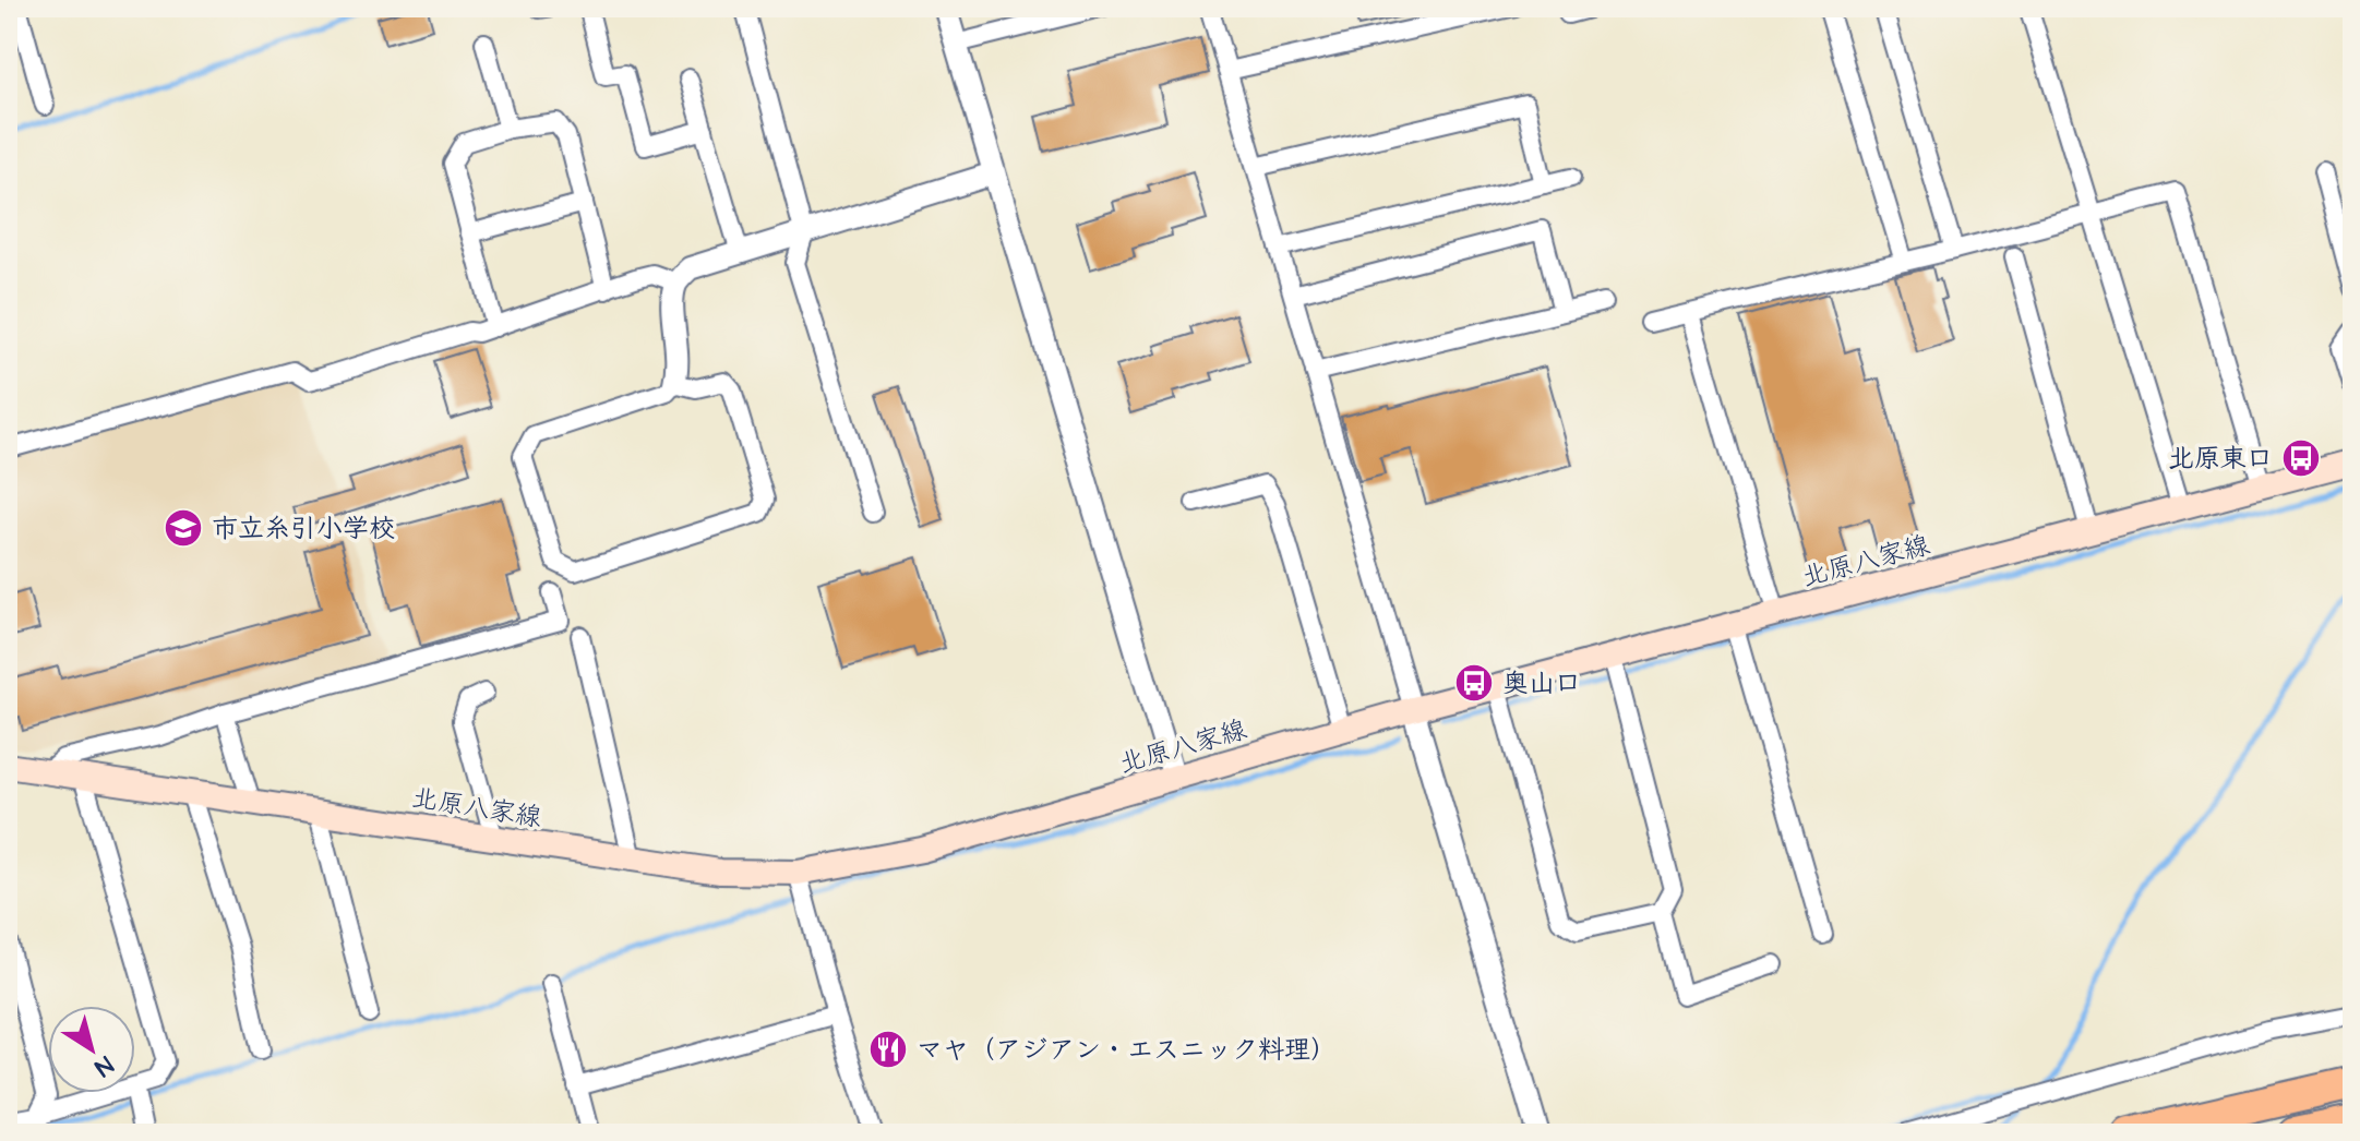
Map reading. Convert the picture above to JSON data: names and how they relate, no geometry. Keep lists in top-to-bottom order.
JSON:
{
  "streets": {
    "main road": ["北原八家線"]
  },
  "places": {
    "bus stop": ["北原東口", "奥山口"],
    "school or university": ["市立糸引小学校"],
    "restaurant": ["マヤ（アジアン・エスニック料理）"]
  },
  "north": "bottom right"
}
